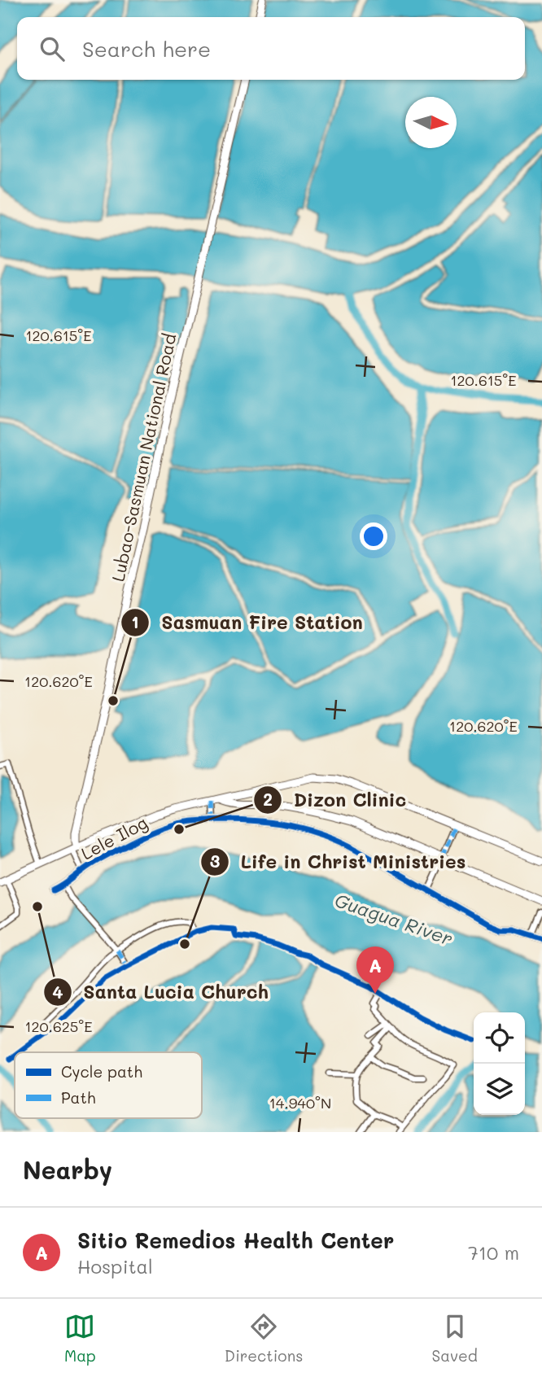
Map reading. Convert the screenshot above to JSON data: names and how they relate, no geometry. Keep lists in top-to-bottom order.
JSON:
{
  "streets": {
    "main road": ["Lubao-Sasmuan National Road", "Lele Ilog"]
  },
  "water": ["Guagua River"],
  "places": [
    "Sasmuan Fire Station",
    "Dizon Clinic",
    "Santa Lucia Church",
    "Life in Christ Ministries"
  ],
  "legend": ["Cycle path", "Path"],
  "north": "right",
  "page": {
    "search": "Search here",
    "pins": "A",
    "heading": "Nearby",
    "list": [
      {
        "mark": "A",
        "name": "Sitio Remedios Health Center",
        "note": "Hospital",
        "value": "710 m"
      }
    ],
    "nav": ["Map", "Directions", "Saved"]
  },
  "coordinates": [
    "120.615°E",
    "120.620°E",
    "120.625°E",
    "14.940°N"
  ]
}
